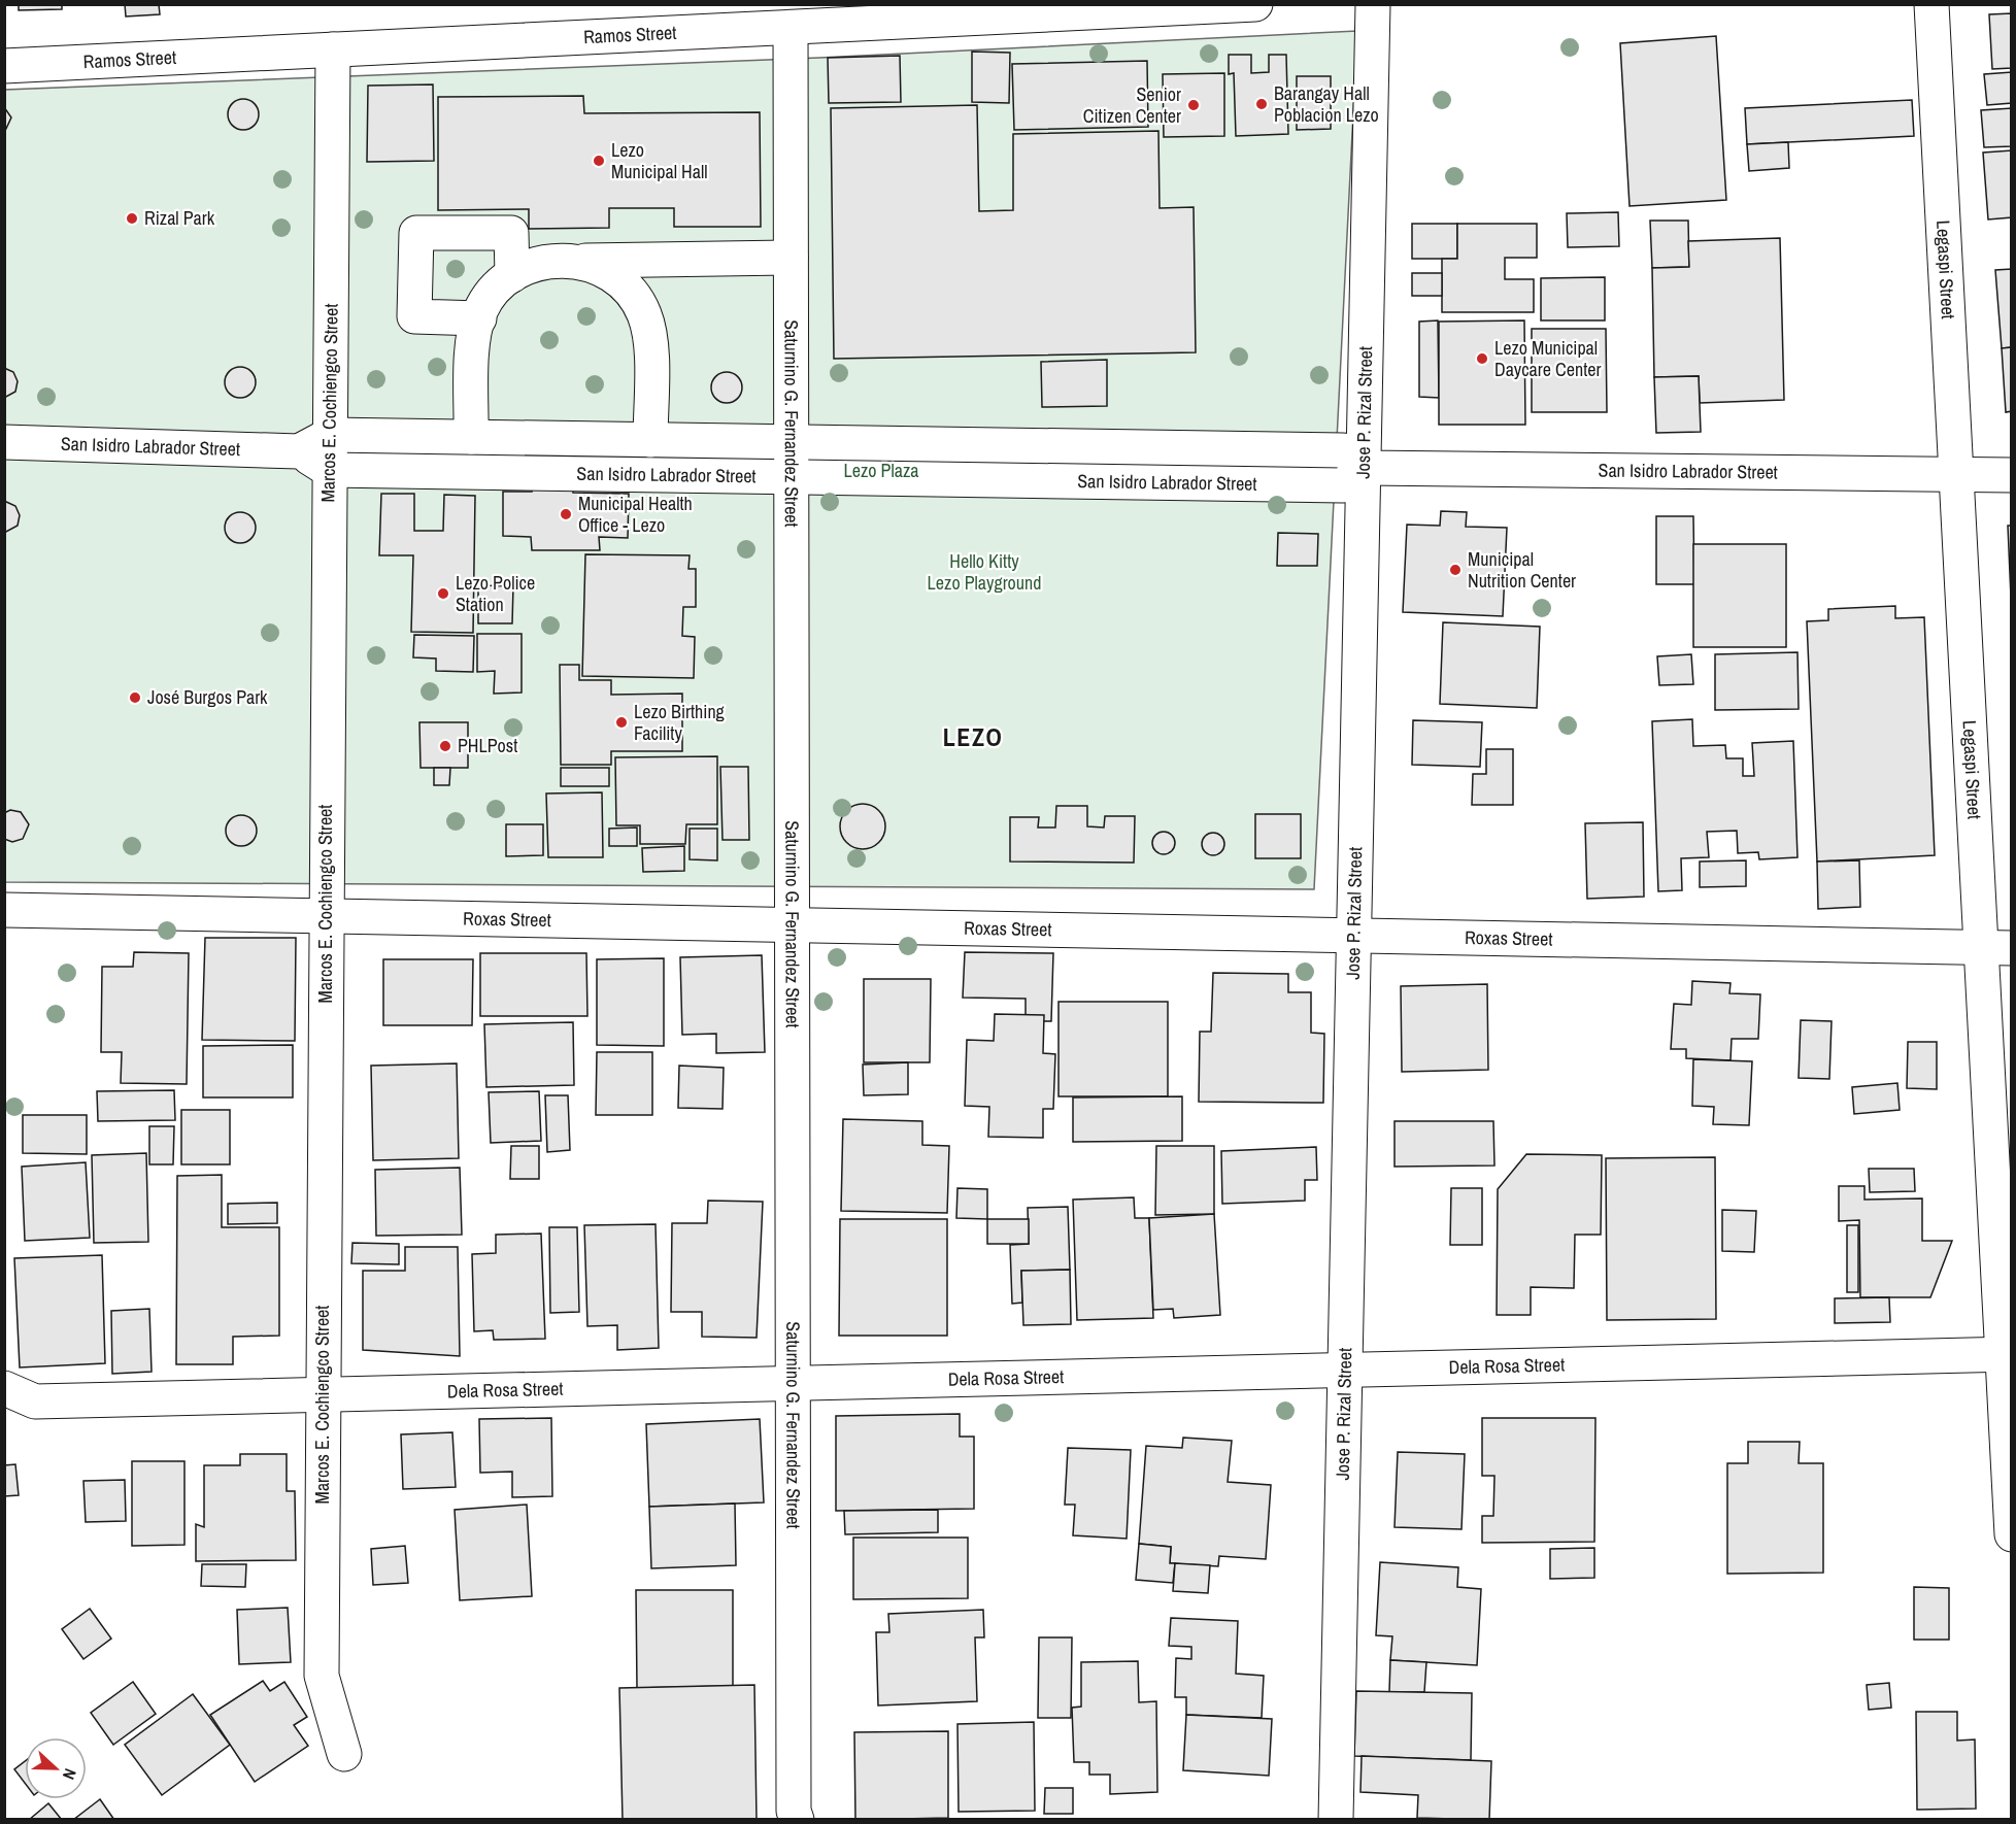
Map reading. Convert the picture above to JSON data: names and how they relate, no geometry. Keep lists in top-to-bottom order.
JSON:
{
  "streets": {
    "street": [
      "Ramos Street",
      "Legaspi Street",
      "Marcos E. Cochiengco Street",
      "Jose P. Rizal Street",
      "Saturnino G. Fernandez Street",
      "San Isidro Labrador Street",
      "Roxas Street",
      "Dela Rosa Street"
    ]
  },
  "crossings": [
    ["Ramos Street", "Marcos E. Cochiengco Street"],
    ["Ramos Street", "Saturnino G. Fernandez Street"],
    ["Legaspi Street", "San Isidro Labrador Street"],
    ["Legaspi Street", "Roxas Street"],
    ["Legaspi Street", "Dela Rosa Street"],
    ["Marcos E. Cochiengco Street", "San Isidro Labrador Street"],
    ["Marcos E. Cochiengco Street", "Roxas Street"],
    ["Marcos E. Cochiengco Street", "Dela Rosa Street"],
    ["Jose P. Rizal Street", "San Isidro Labrador Street"],
    ["Jose P. Rizal Street", "Roxas Street"],
    ["Jose P. Rizal Street", "Dela Rosa Street"],
    ["Saturnino G. Fernandez Street", "San Isidro Labrador Street"],
    ["Saturnino G. Fernandez Street", "Roxas Street"],
    ["Saturnino G. Fernandez Street", "Dela Rosa Street"]
  ],
  "districts": ["LEZO"],
  "parks": ["Lezo Plaza", "Hello Kitty Lezo Playground"],
  "places": [
    "Barangay Hall Poblacion Lezo",
    "Senior Citizen Center",
    "Lezo Municipal Hall",
    "Rizal Park",
    "Lezo Municipal Daycare Center",
    "Municipal Health Office - Lezo",
    "Municipal Nutrition Center",
    "Lezo Police Station",
    "José Burgos Park",
    "Lezo Birthing Facility",
    "PHLPost"
  ],
  "north": "right"
}
